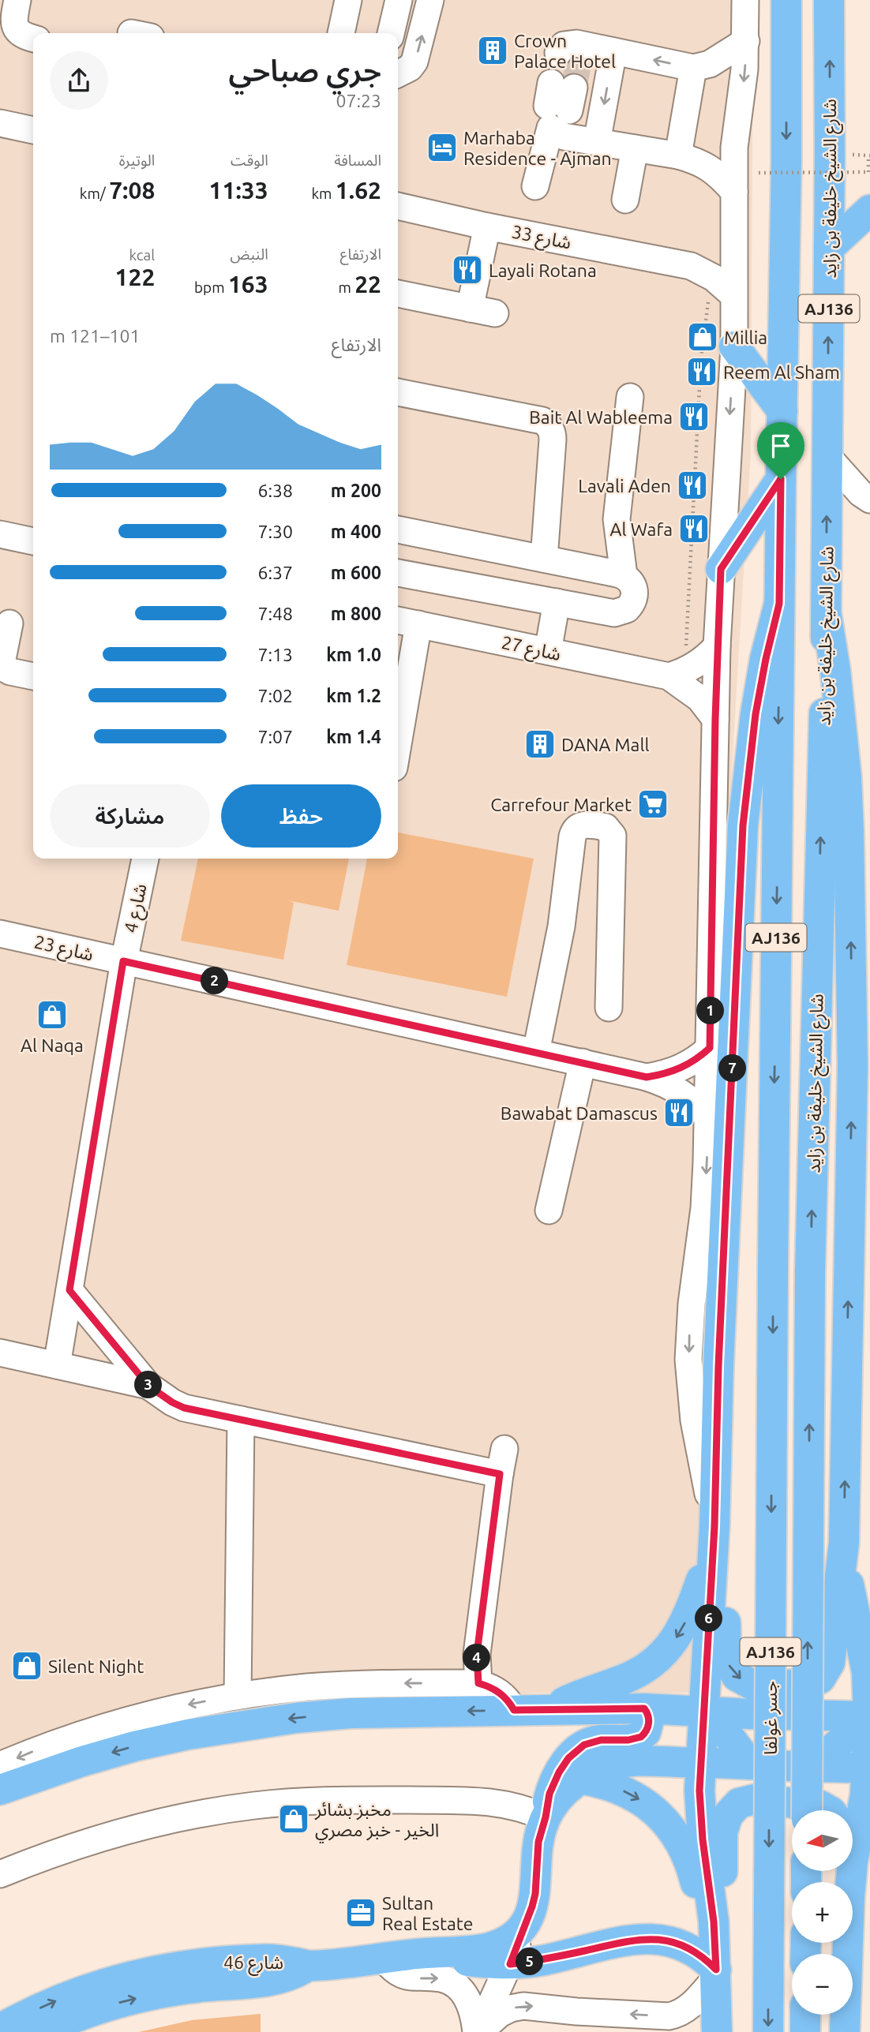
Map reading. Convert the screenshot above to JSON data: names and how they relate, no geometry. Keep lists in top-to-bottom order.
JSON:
{
  "streets": {
    "main road": [
      "شارع الشيخ خليفة بن زايد",
      "AJ136",
      "جسر غولفا",
      "شارع 46"
    ],
    "street": [
      "شارع 33",
      "شارع 27",
      "شارع 4",
      "شارع 23"
    ]
  },
  "crossings": [
    ["شارع الشيخ خليفة بن زايد", "جسر غولفا"],
    ["AJ136", "جسر غولفا"],
    ["شارع 4", "شارع 23"]
  ],
  "places": {
    "building": ["Crown Palace Hotel", "DANA Mall"],
    "hotel": ["Marhaba Residence - Ajman"],
    "restaurant": [
      "Layali Rotana",
      "Reem Al Sham",
      "Bait Al Wableema",
      "Lavali Aden",
      "Al Wafa",
      "Bawabat Damascus"
    ],
    "shop": [
      "Millia",
      "Al Naqa",
      "Silent Night",
      "مخبز بشائر الخير - خبز مصري"
    ],
    "supermarket": ["Carrefour Market"],
    "office": ["Sultan Real Estate"]
  },
  "north": "left",
  "page": {
    "heading": ["جري صباحي", "07:23"],
    "stats": [
      ["المسافة", "1.62 km"],
      ["الوقت", "11:33"],
      ["الوتيرة", "7:08 /km"],
      ["الارتفاع", "22 m"],
      ["النبض", "163 bpm"],
      ["kcal", "122"]
    ],
    "chart": ["الارتفاع", "101–121 m"],
    "list": [
      {
        "name": "200 m",
        "note": "6:38"
      },
      {
        "name": "400 m",
        "note": "7:30"
      },
      {
        "name": "600 m",
        "note": "6:37"
      },
      {
        "name": "800 m",
        "note": "7:48"
      },
      {
        "name": "1.0 km",
        "note": "7:13"
      },
      {
        "name": "1.2 km",
        "note": "7:02"
      },
      {
        "name": "1.4 km",
        "note": "7:07"
      }
    ],
    "buttons": ["حفظ", "مشاركة"],
    "pins": [
      "2",
      "1",
      "7",
      "3",
      "6",
      "4",
      "5"
    ],
    "map_buttons": ["+", "−"]
  }
}
